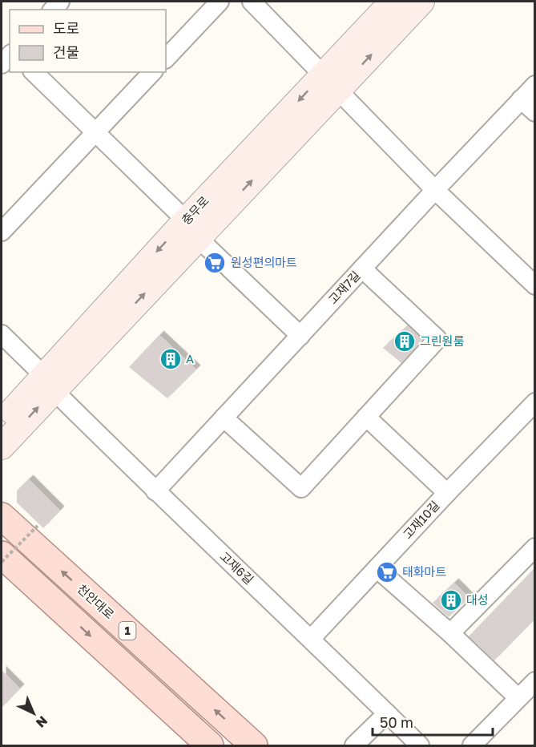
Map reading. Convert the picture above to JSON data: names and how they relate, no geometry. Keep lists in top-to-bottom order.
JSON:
{
  "streets": {
    "main road": ["충무로", "천안대로", "1"],
    "street": ["고재7길", "고재10길", "고재6길"]
  },
  "crossings": [
    ["충무로", "고재7길"],
    ["충무로", "고재6길"],
    ["고재7길", "고재6길"],
    ["고재10길", "고재6길"]
  ],
  "places": {
    "supermarket": ["원성편의마트", "태화마트"],
    "building": ["그린원룸", "A", "대성"]
  },
  "legend": ["도로", "건물"],
  "scale_bar": "50 m",
  "north": "bottom right"
}
